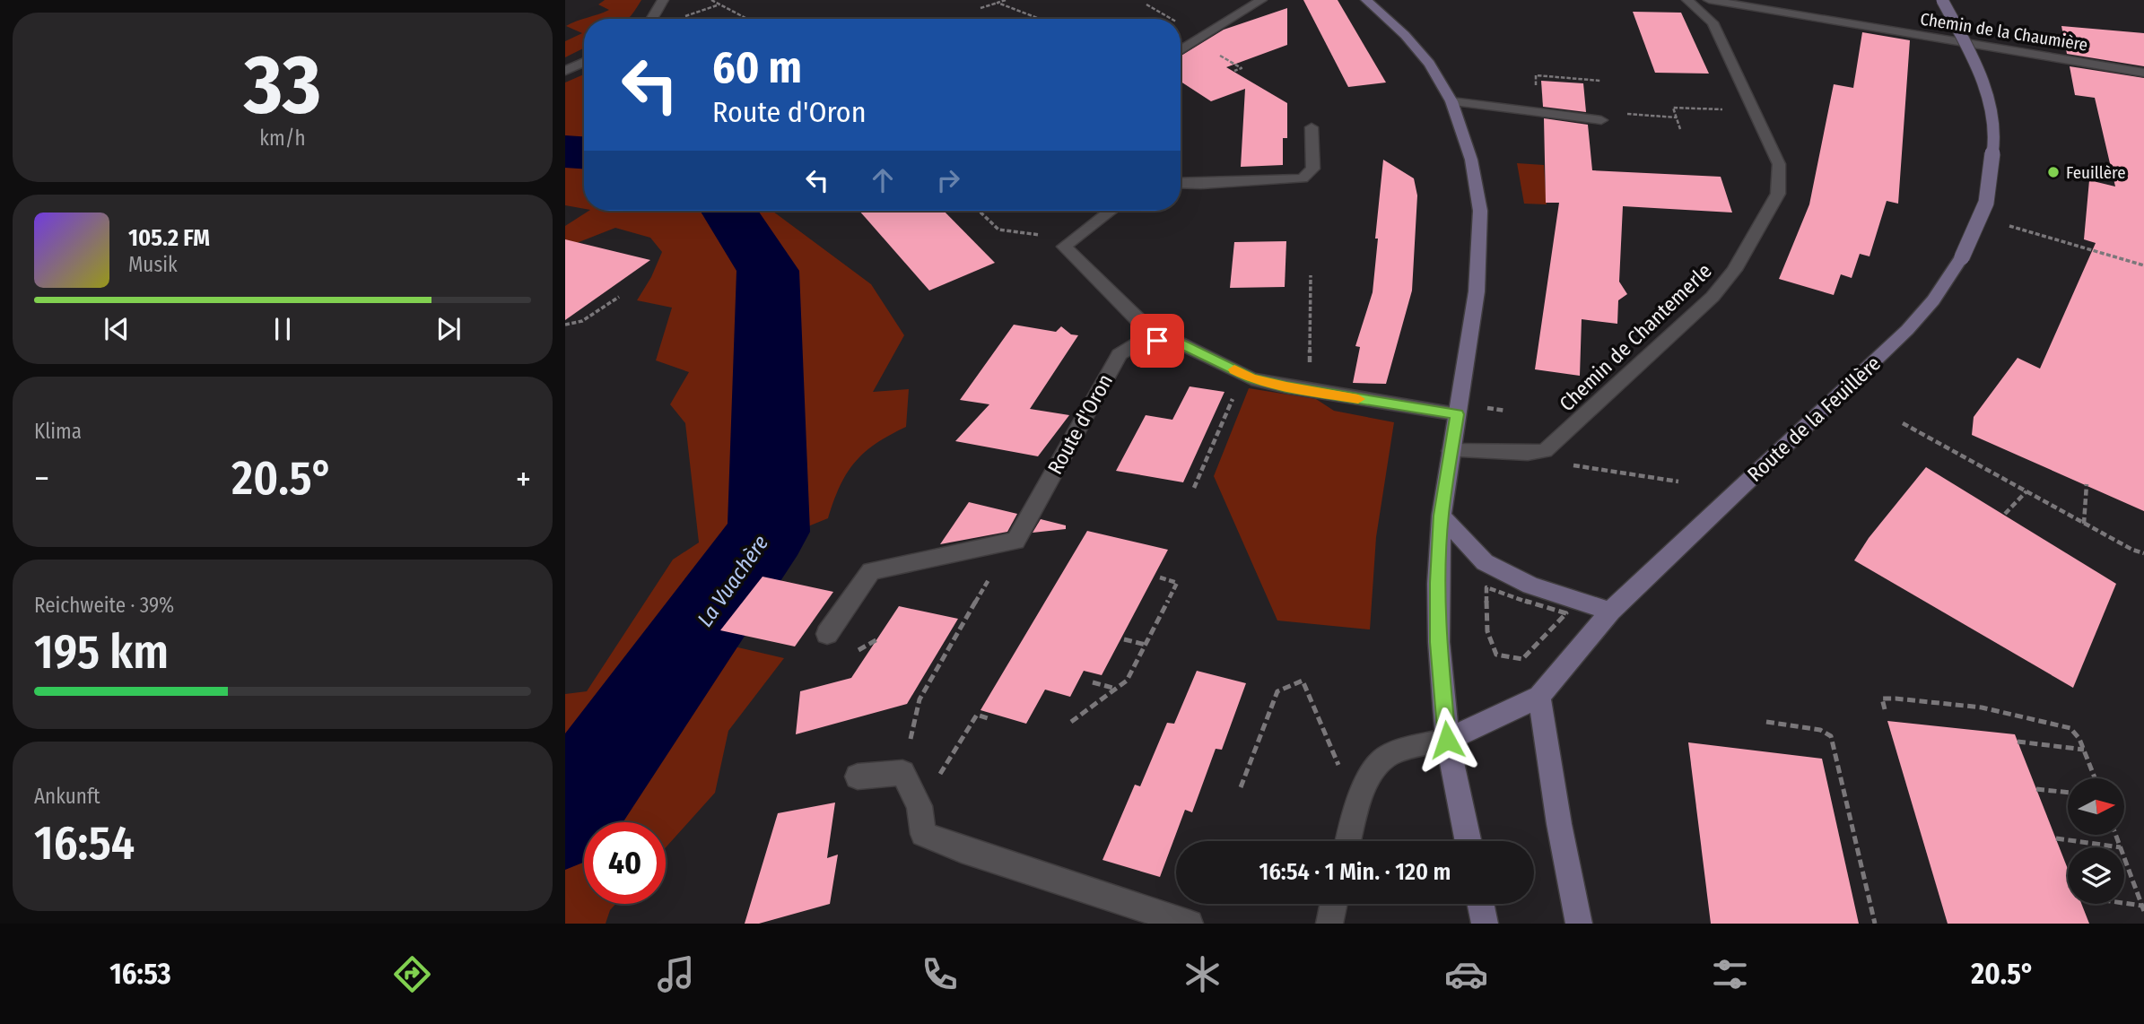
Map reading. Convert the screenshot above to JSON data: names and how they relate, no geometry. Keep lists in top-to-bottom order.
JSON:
{
  "streets": {
    "main road": ["Route de la Feuillère"],
    "street": ["Chemin de la Chaumière", "Chemin de Chantemerle", "Route d'Oron"]
  },
  "water": ["La Vuachère"],
  "places": ["Feuillère"],
  "north": "right",
  "page": {
    "tile": [
      ["33", "km/h"],
      "Klima",
      ["Reichweite · 39%", "195 km"],
      ["Ankunft", "16:54"]
    ],
    "turn": ["60 m", "Route d'Oron"],
    "song": ["105.2 FM", "Musik"],
    "heat": ["−", "20.5°", "+"],
    "limit": "40",
    "trip": "16:54 · 1 Min. · 120 m",
    "tabs": ["16:53", "20.5°"]
  }
}
